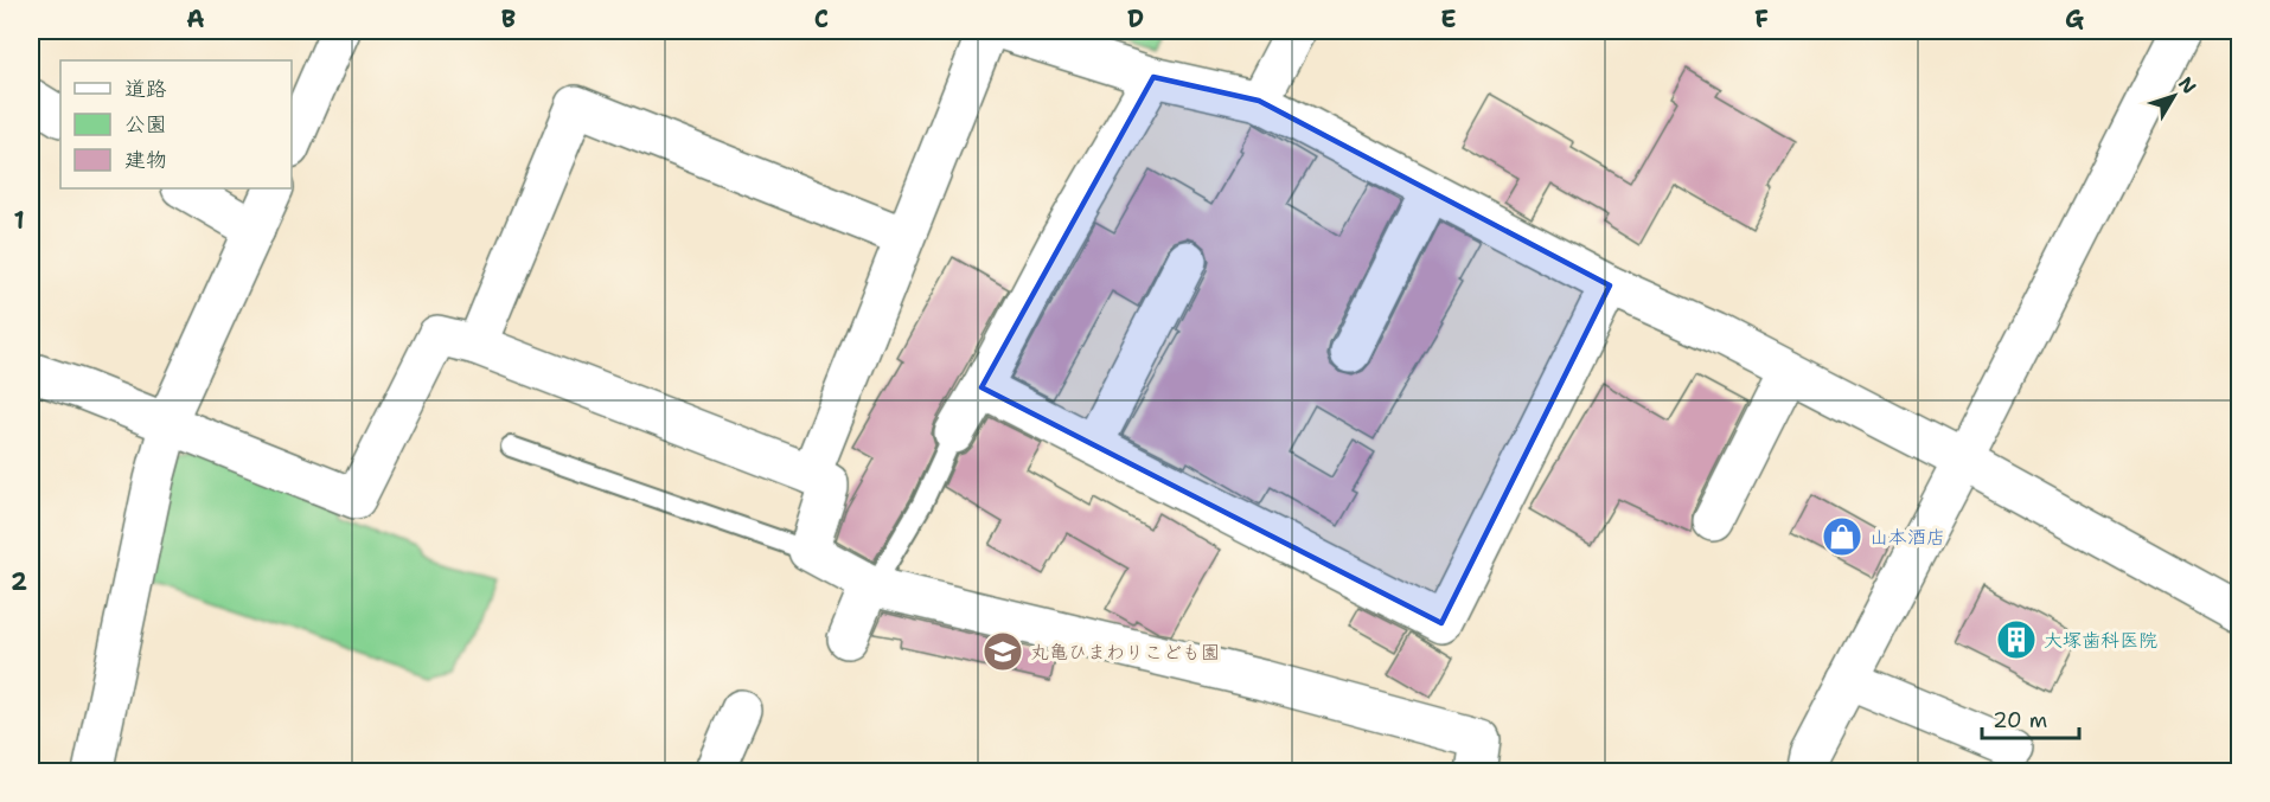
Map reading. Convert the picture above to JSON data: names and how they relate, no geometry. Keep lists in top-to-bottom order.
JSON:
{
  "places": {
    "shop": ["山本酒店"],
    "building": ["大塚歯科医院"],
    "school or university": ["丸亀ひまわりこども園"]
  },
  "legend": ["道路", "公園", "建物"],
  "scale_bar": "20 m",
  "north": "top right",
  "grid": {
    "columns": [
      "A",
      "B",
      "C",
      "D",
      "E",
      "F",
      "G"
    ],
    "rows": ["1", "2"]
  }
}
